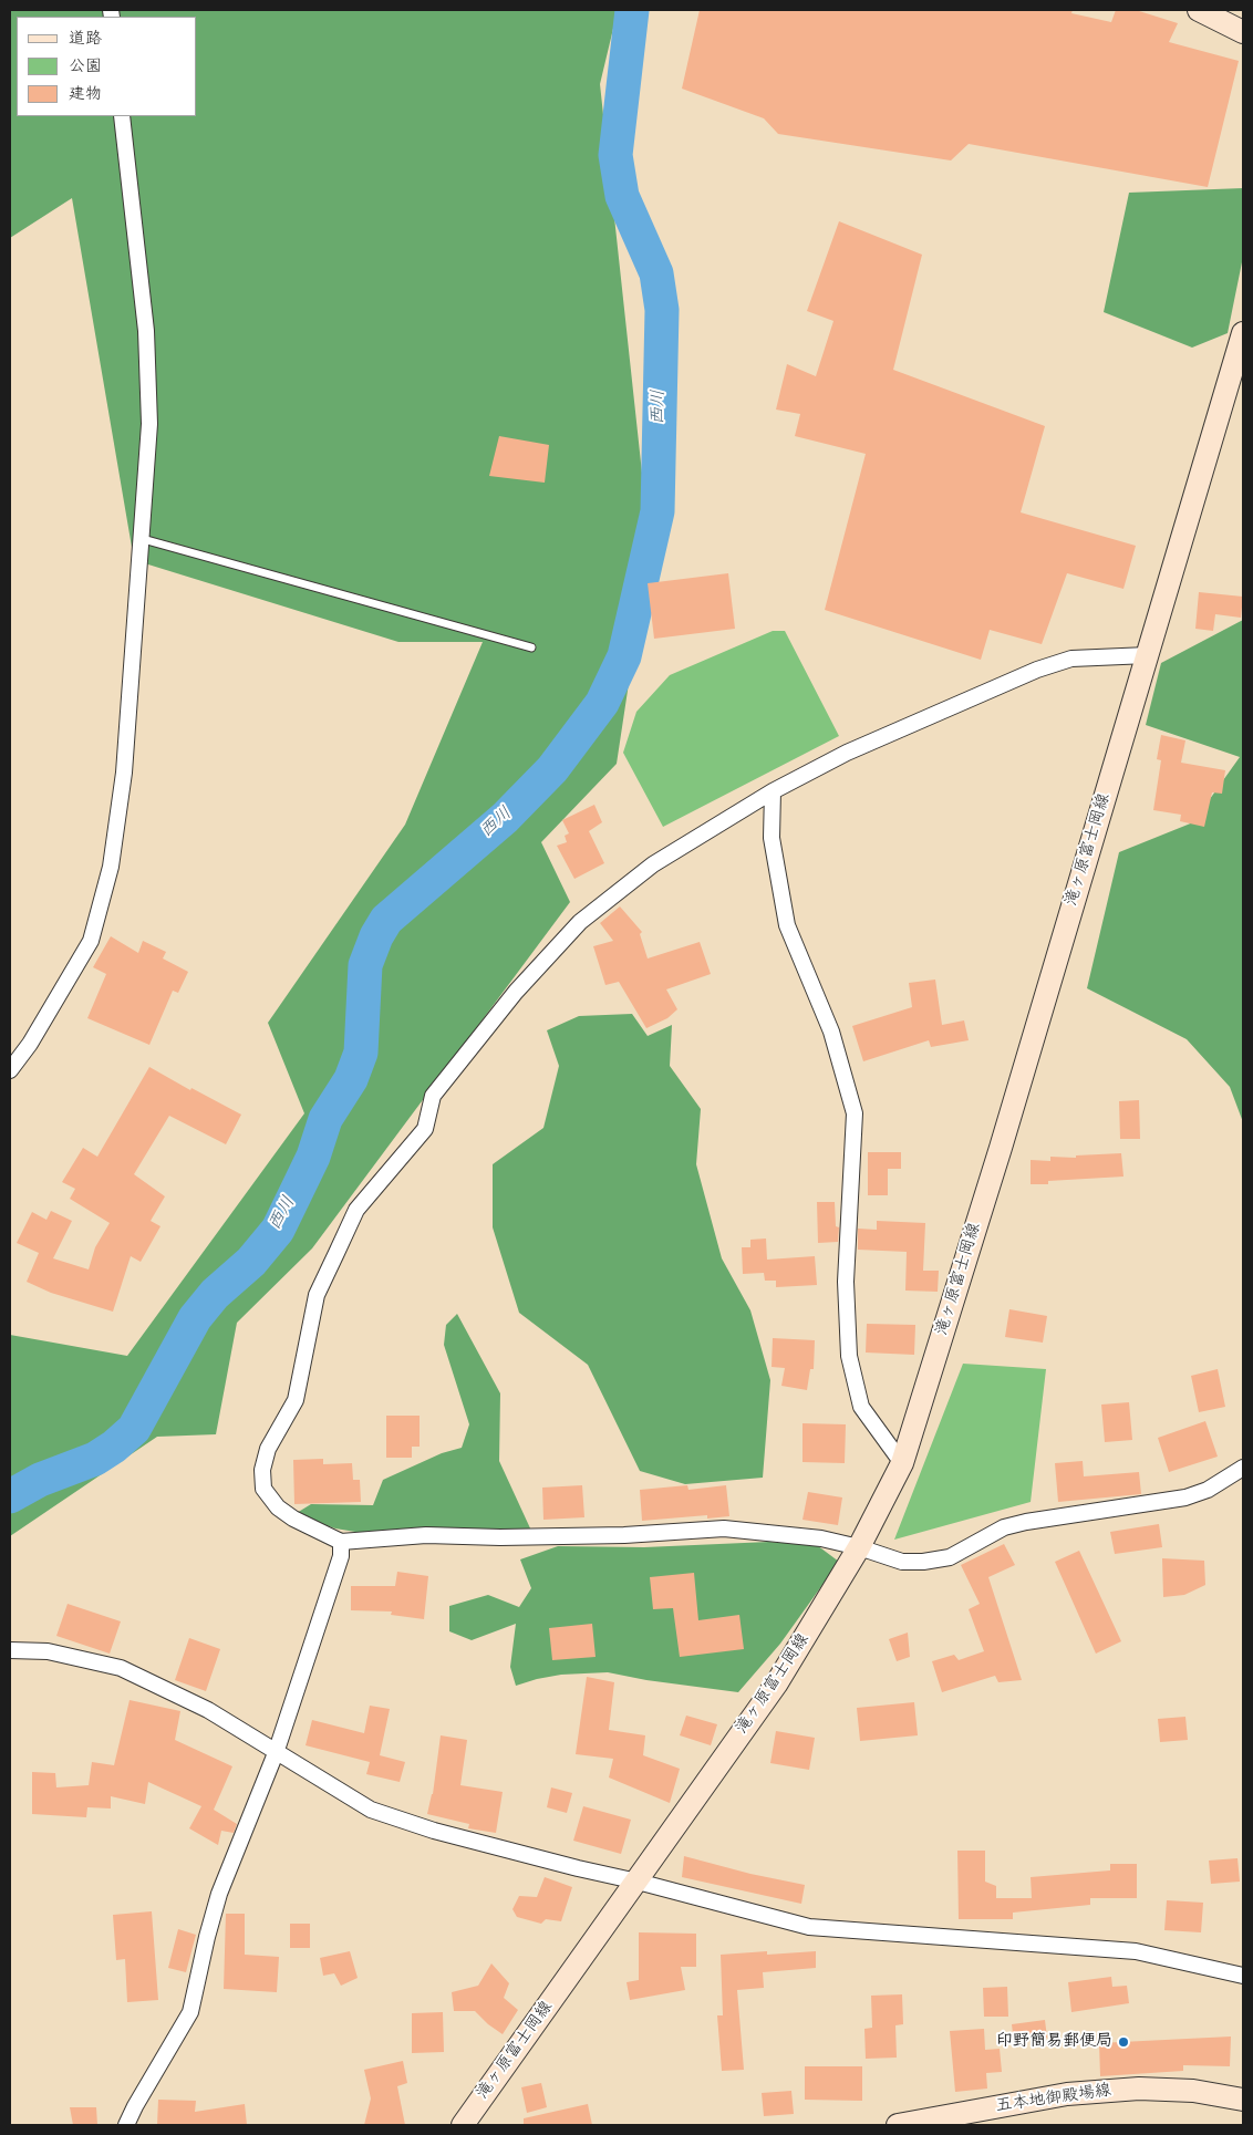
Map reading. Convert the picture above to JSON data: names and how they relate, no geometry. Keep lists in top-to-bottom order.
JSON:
{
  "streets": {
    "main road": ["滝ヶ原富士岡線", "五本地御殿場線"]
  },
  "water": ["西川"],
  "places": ["印野簡易郵便局"],
  "legend": ["道路", "公園", "建物"]
}
